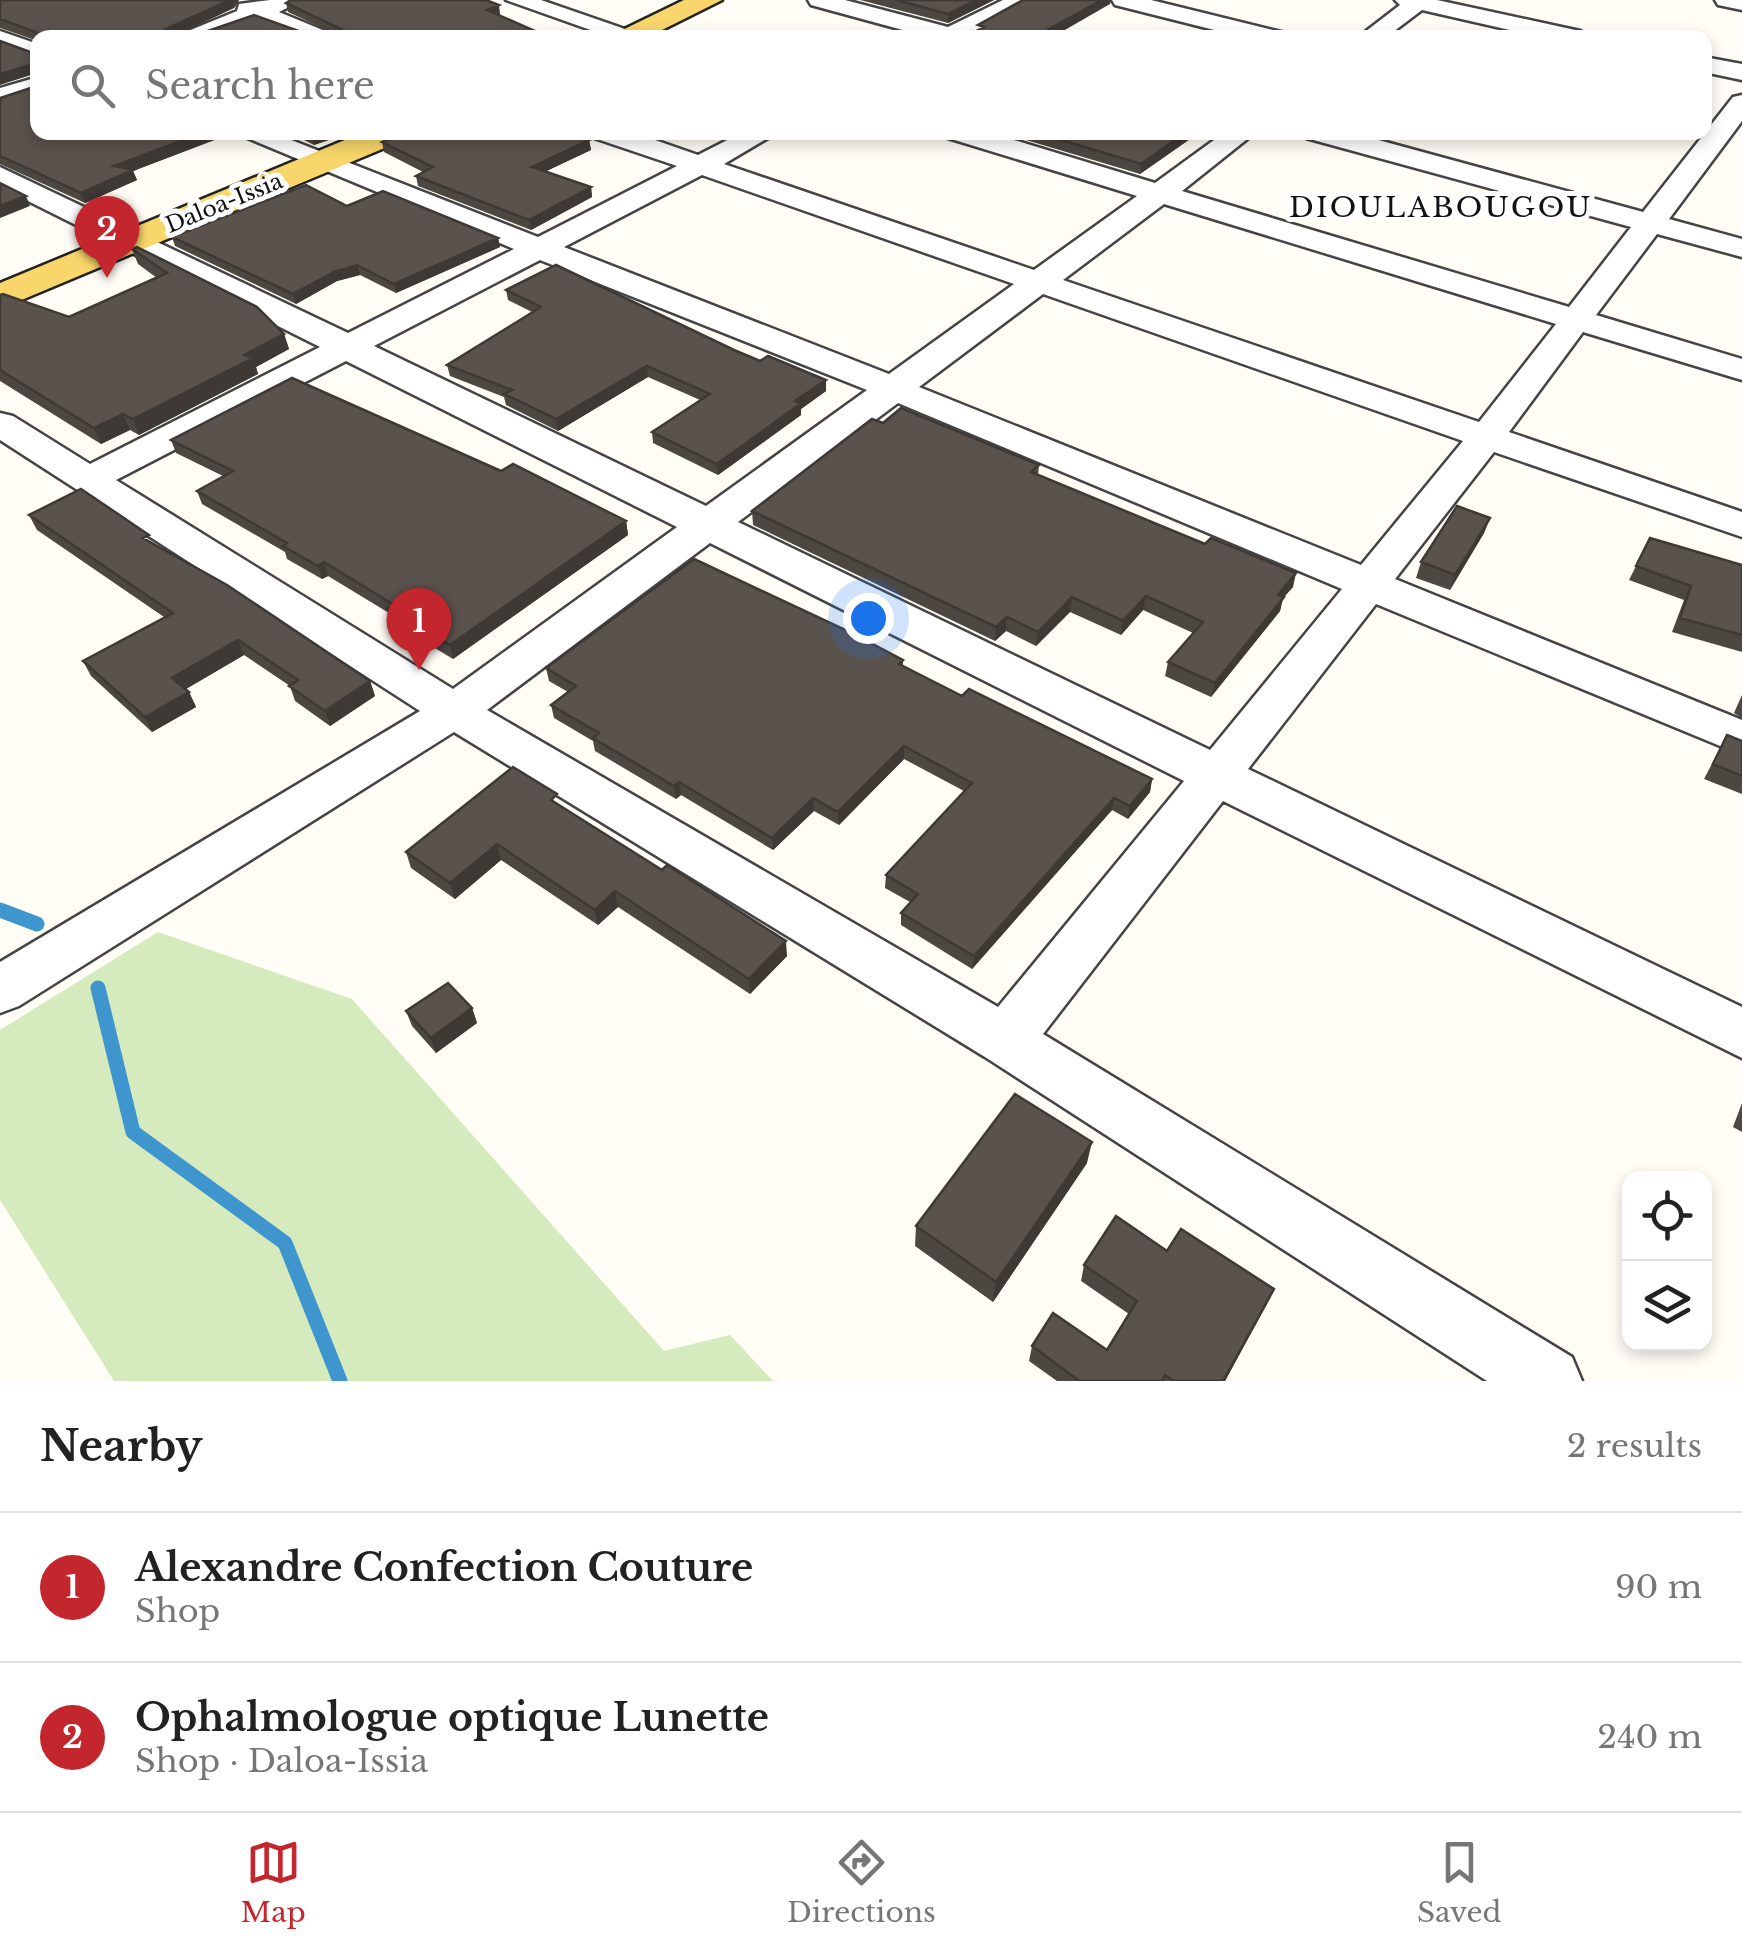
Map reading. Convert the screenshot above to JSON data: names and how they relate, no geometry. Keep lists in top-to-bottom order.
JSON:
{
  "streets": {
    "main road": ["Daloa-Issia"]
  },
  "districts": ["DIOULABOUGOU"],
  "page": {
    "search": "Search here",
    "pins": ["2", "1"],
    "heading": ["Nearby", "2 results"],
    "list": [
      {
        "mark": "1",
        "name": "Alexandre Confection Couture",
        "note": "Shop",
        "value": "90 m"
      },
      {
        "mark": "2",
        "name": "Ophalmologue optique Lunette",
        "note": "Shop · Daloa-Issia",
        "value": "240 m"
      }
    ],
    "nav": ["Map", "Directions", "Saved"]
  }
}
